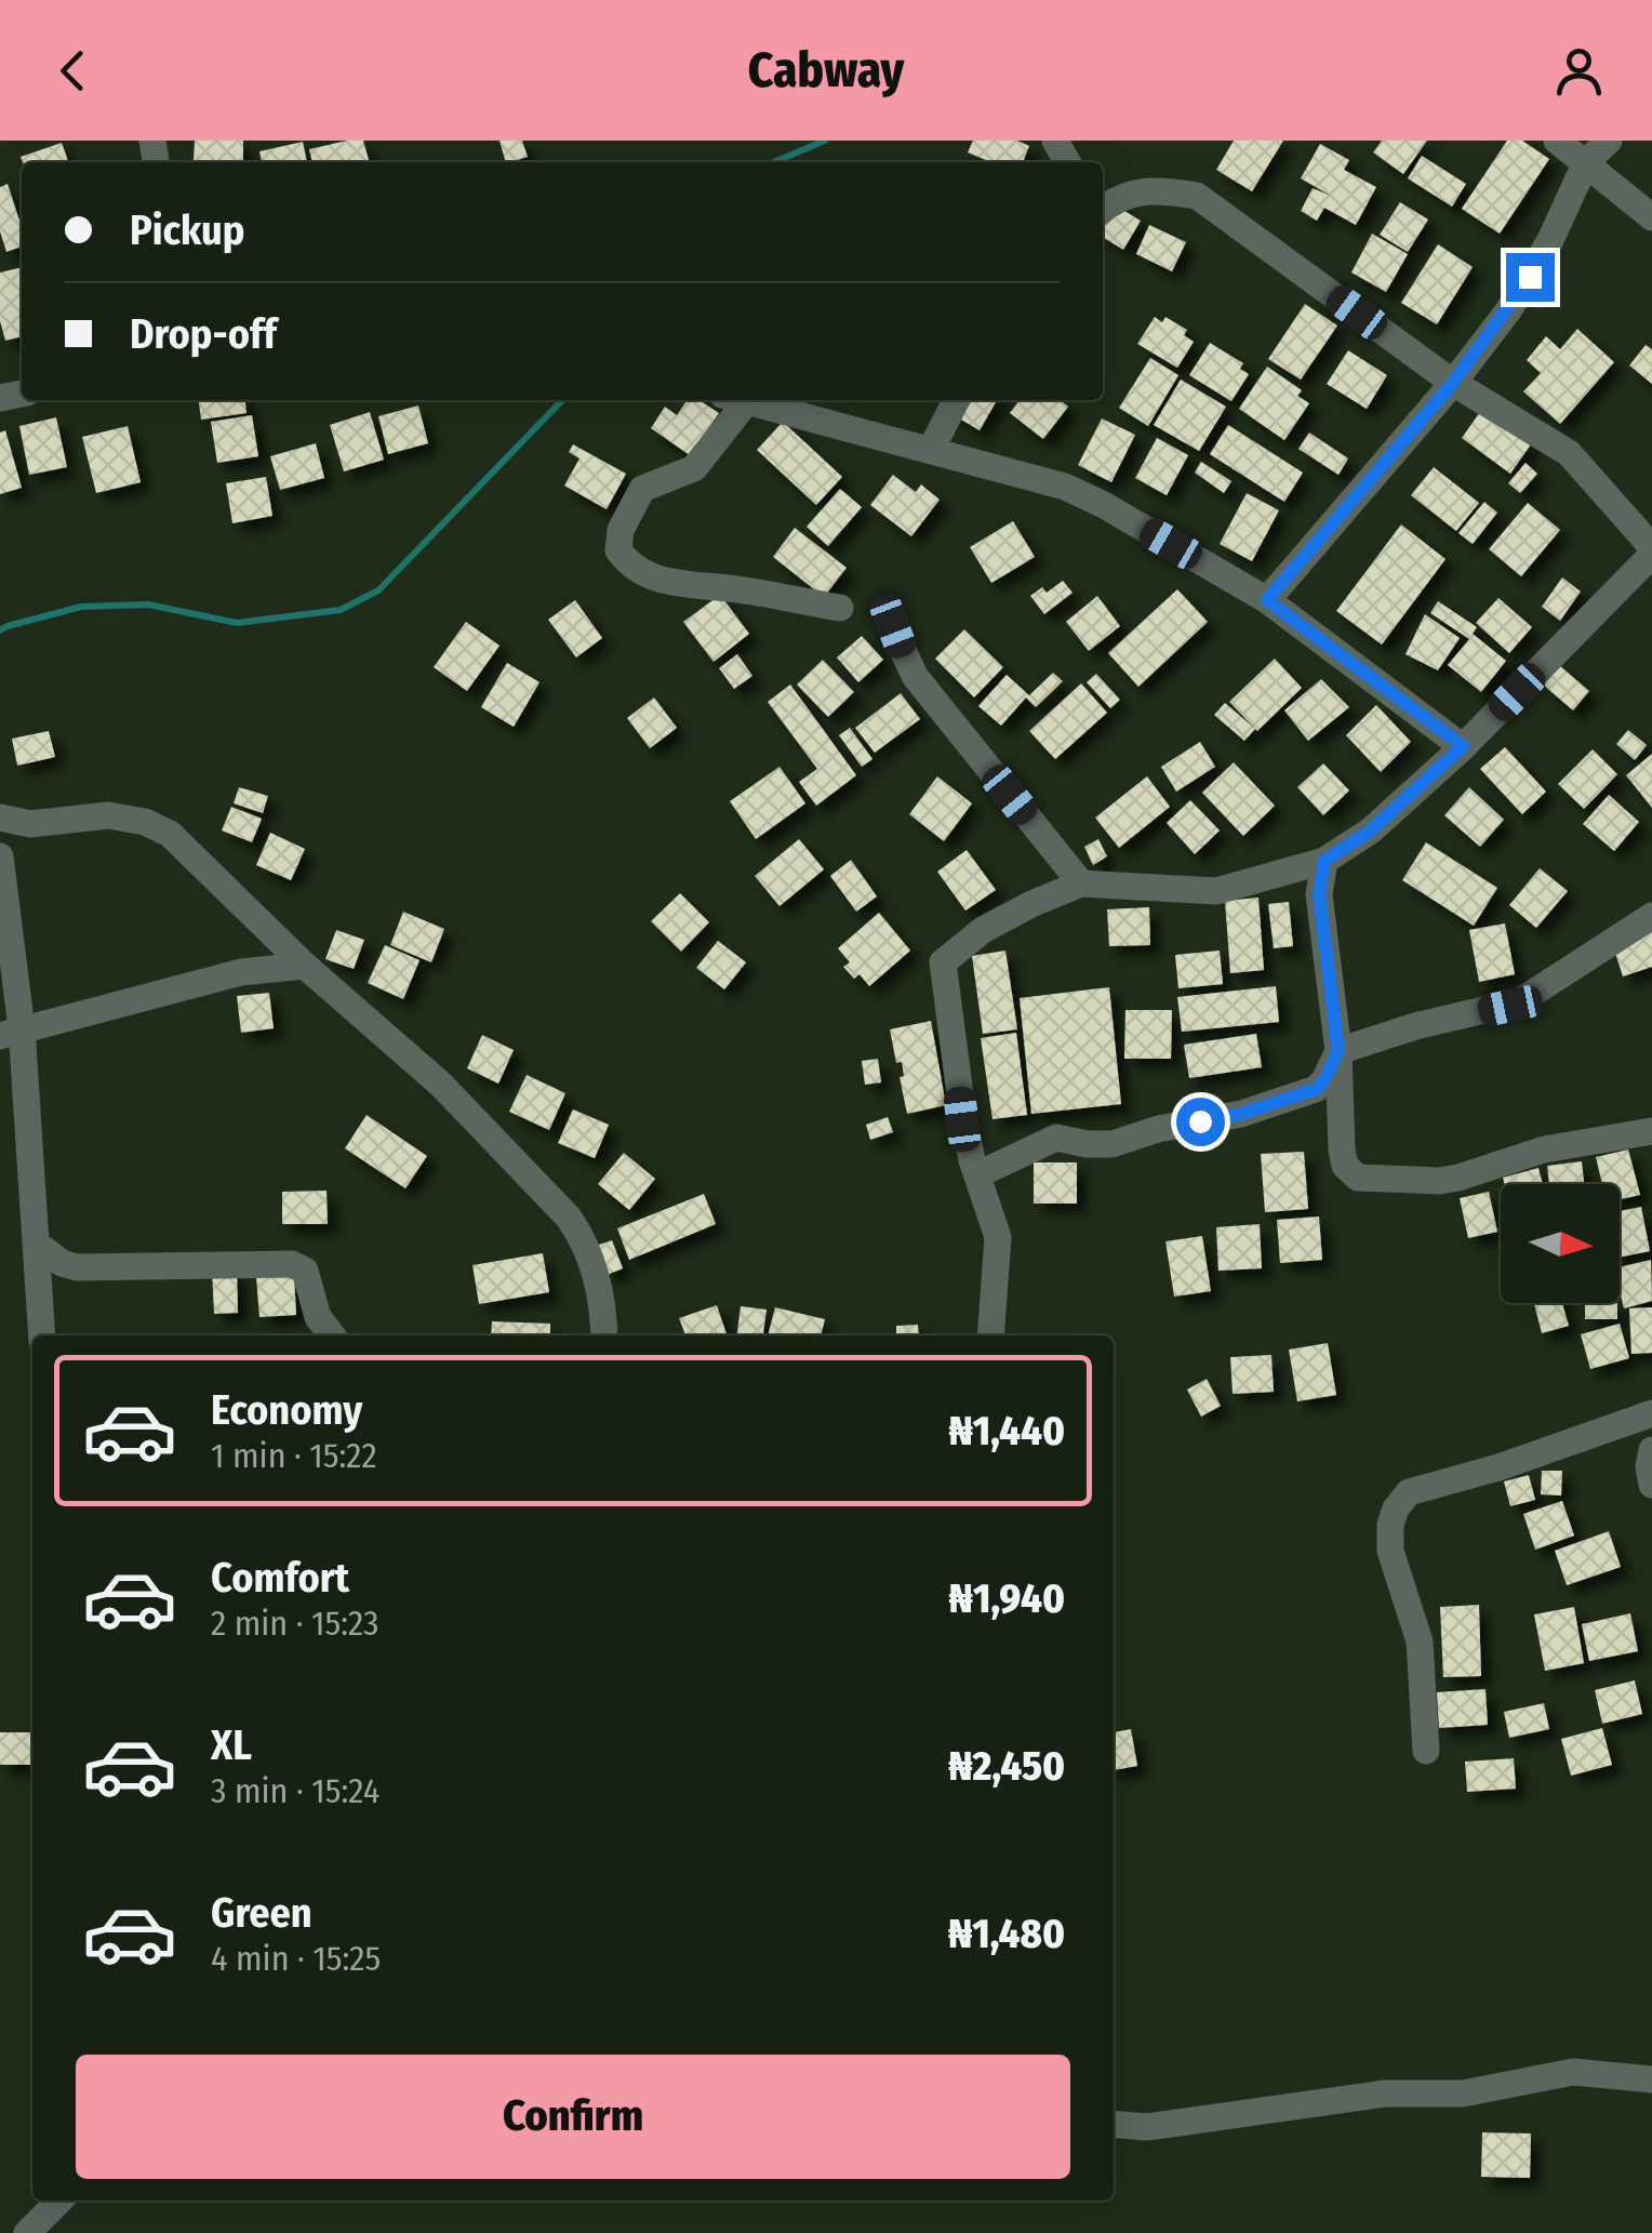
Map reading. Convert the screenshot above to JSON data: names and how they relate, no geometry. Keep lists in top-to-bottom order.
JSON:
{
  "north": "right",
  "page": {
    "header": "Cabway",
    "banner": ["Pickup", "Drop-off"],
    "list": [
      {
        "name": "Economy",
        "note": "1 min · 15:22",
        "value": "₦1,440"
      },
      {
        "name": "Comfort",
        "note": "2 min · 15:23",
        "value": "₦1,940"
      },
      {
        "name": "XL",
        "note": "3 min · 15:24",
        "value": "₦2,450"
      },
      {
        "name": "Green",
        "note": "4 min · 15:25",
        "value": "₦1,480"
      }
    ],
    "buttons": "Confirm"
  }
}
